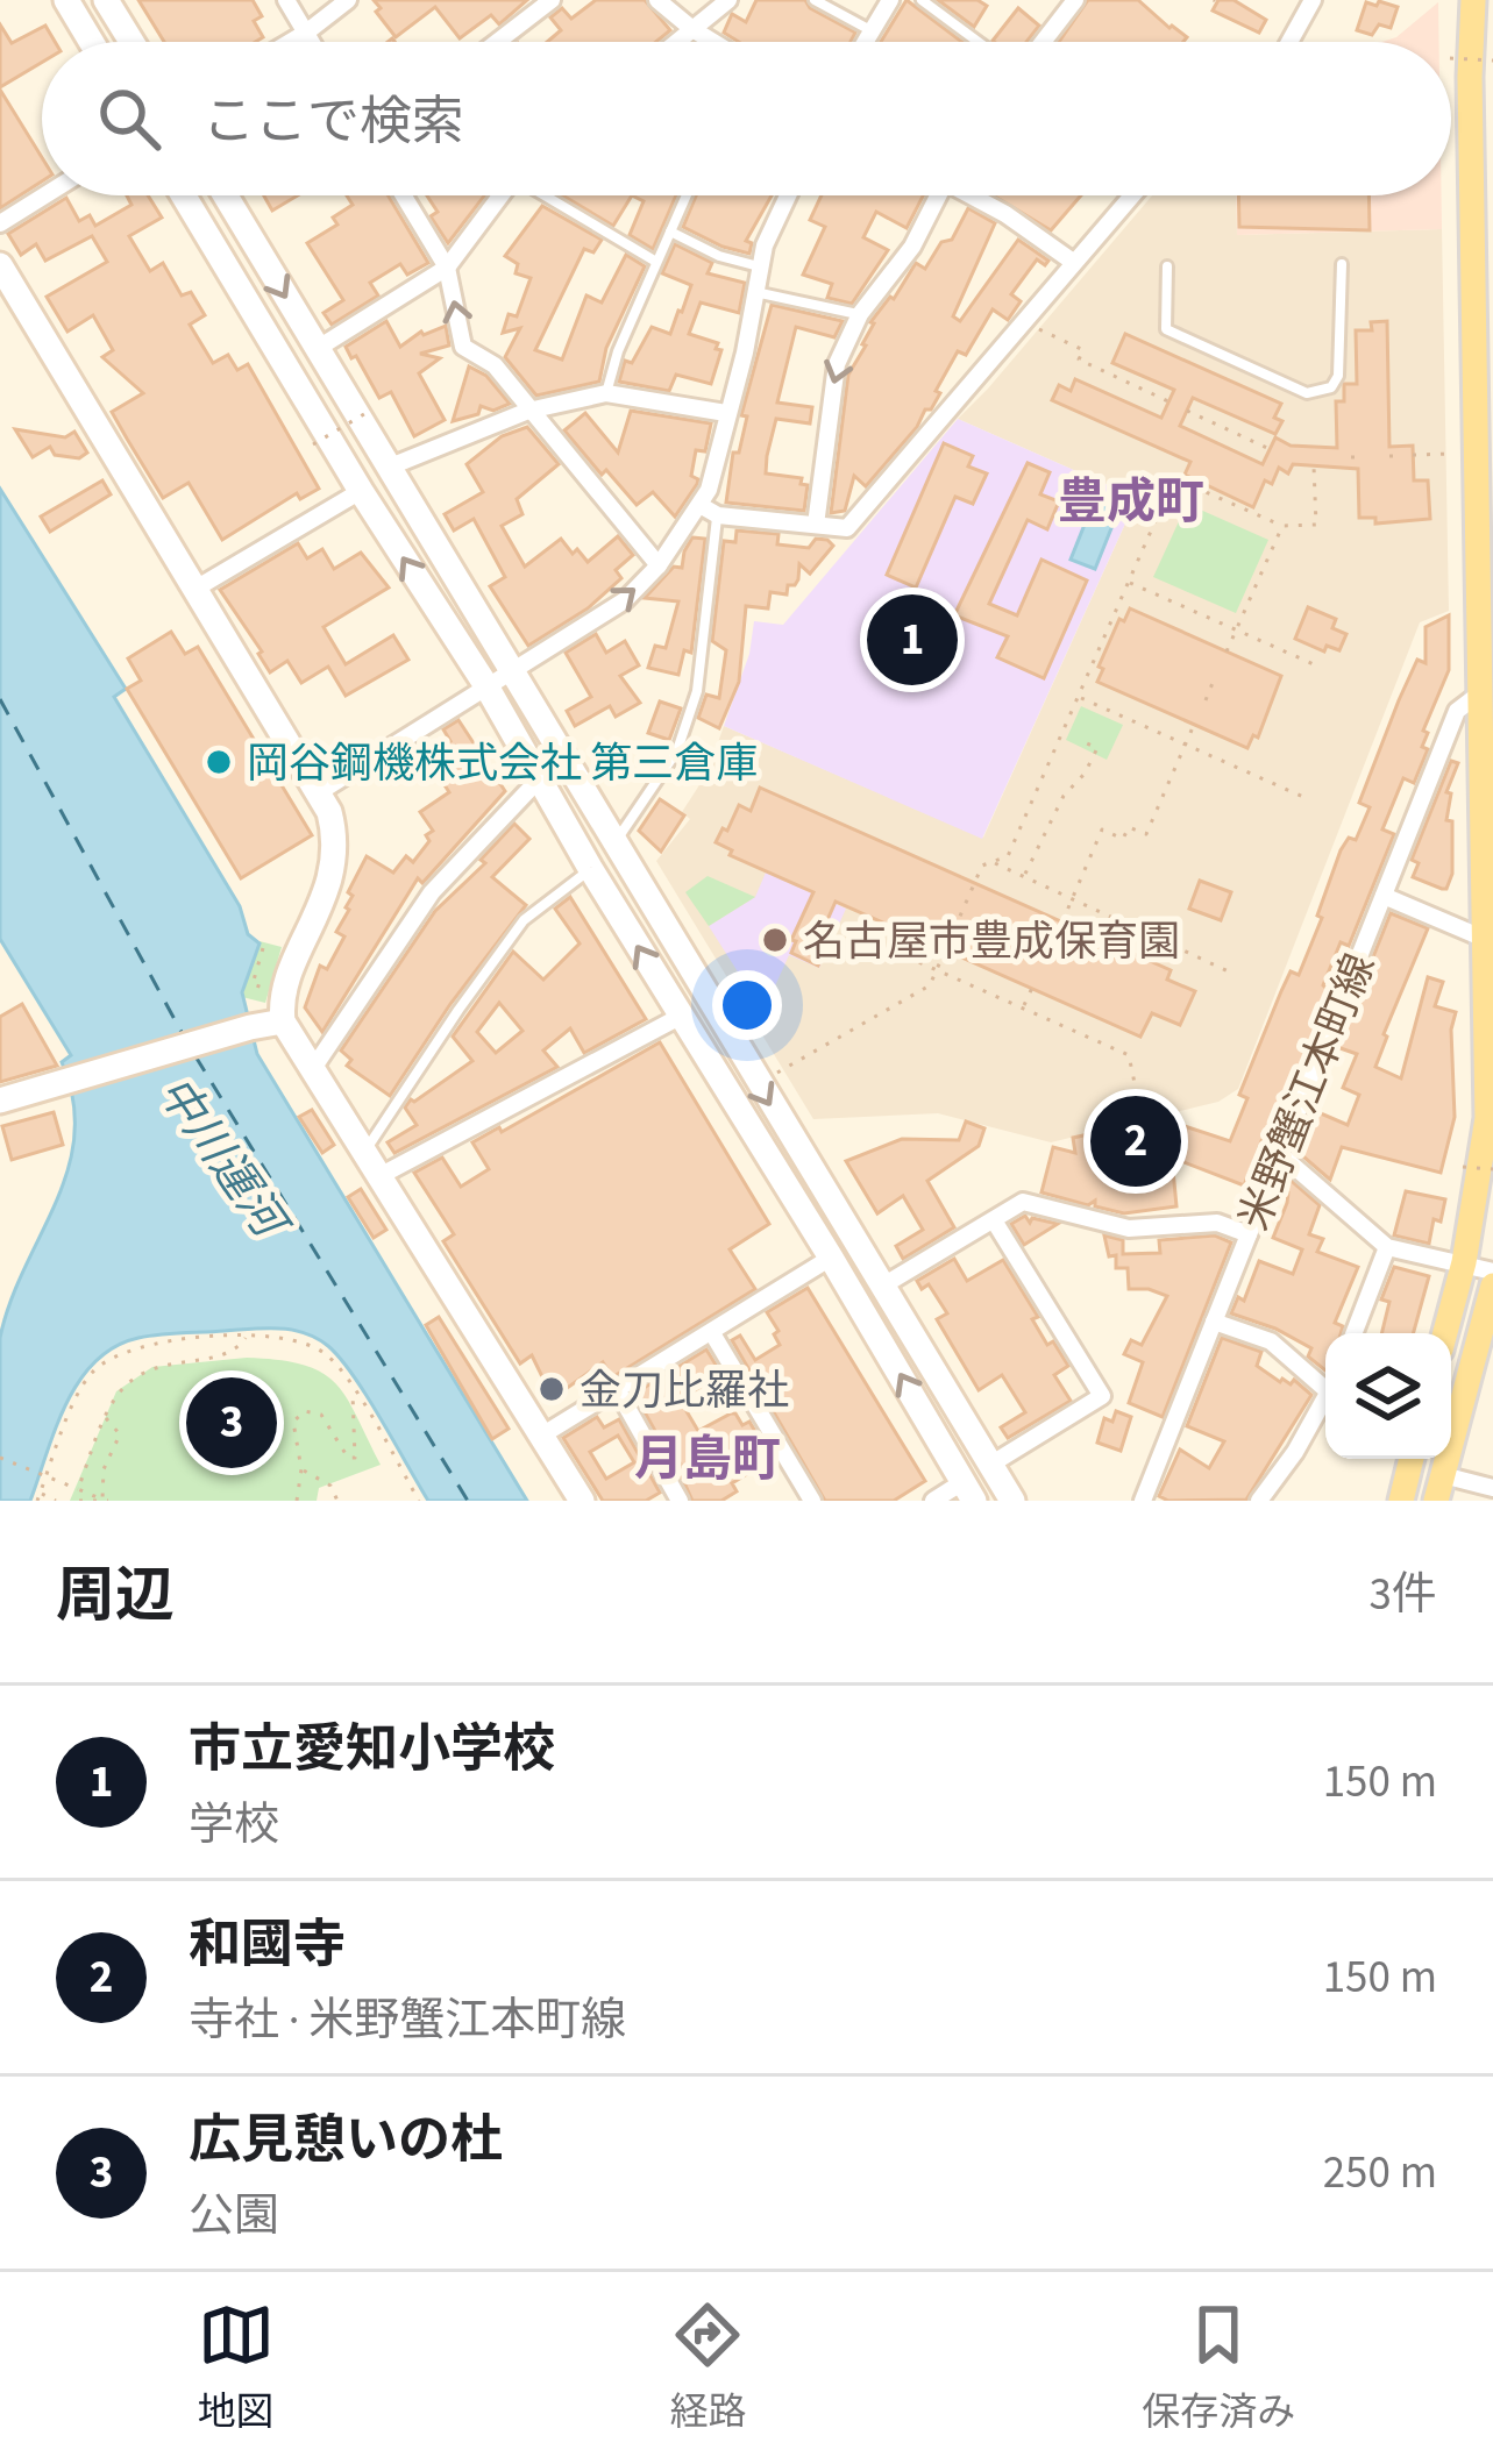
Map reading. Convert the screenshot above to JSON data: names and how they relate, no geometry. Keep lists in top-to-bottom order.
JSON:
{
  "streets": {
    "street": ["米野蟹江本町線"]
  },
  "districts": ["豊成町", "月島町"],
  "water": ["中川運河"],
  "places": ["岡谷鋼機株式会社 第三倉庫", "名古屋市豊成保育園", "金刀比羅社"],
  "page": {
    "search": "ここで検索",
    "pins": ["1", "2", "3"],
    "heading": ["周辺", "3件"],
    "list": [
      {
        "mark": "1",
        "name": "市立愛知小学校",
        "note": "学校",
        "value": "150 m"
      },
      {
        "mark": "2",
        "name": "和國寺",
        "note": "寺社 · 米野蟹江本町線",
        "value": "150 m"
      },
      {
        "mark": "3",
        "name": "広見憩いの杜",
        "note": "公園",
        "value": "250 m"
      }
    ],
    "nav": ["地図", "経路", "保存済み"]
  }
}
